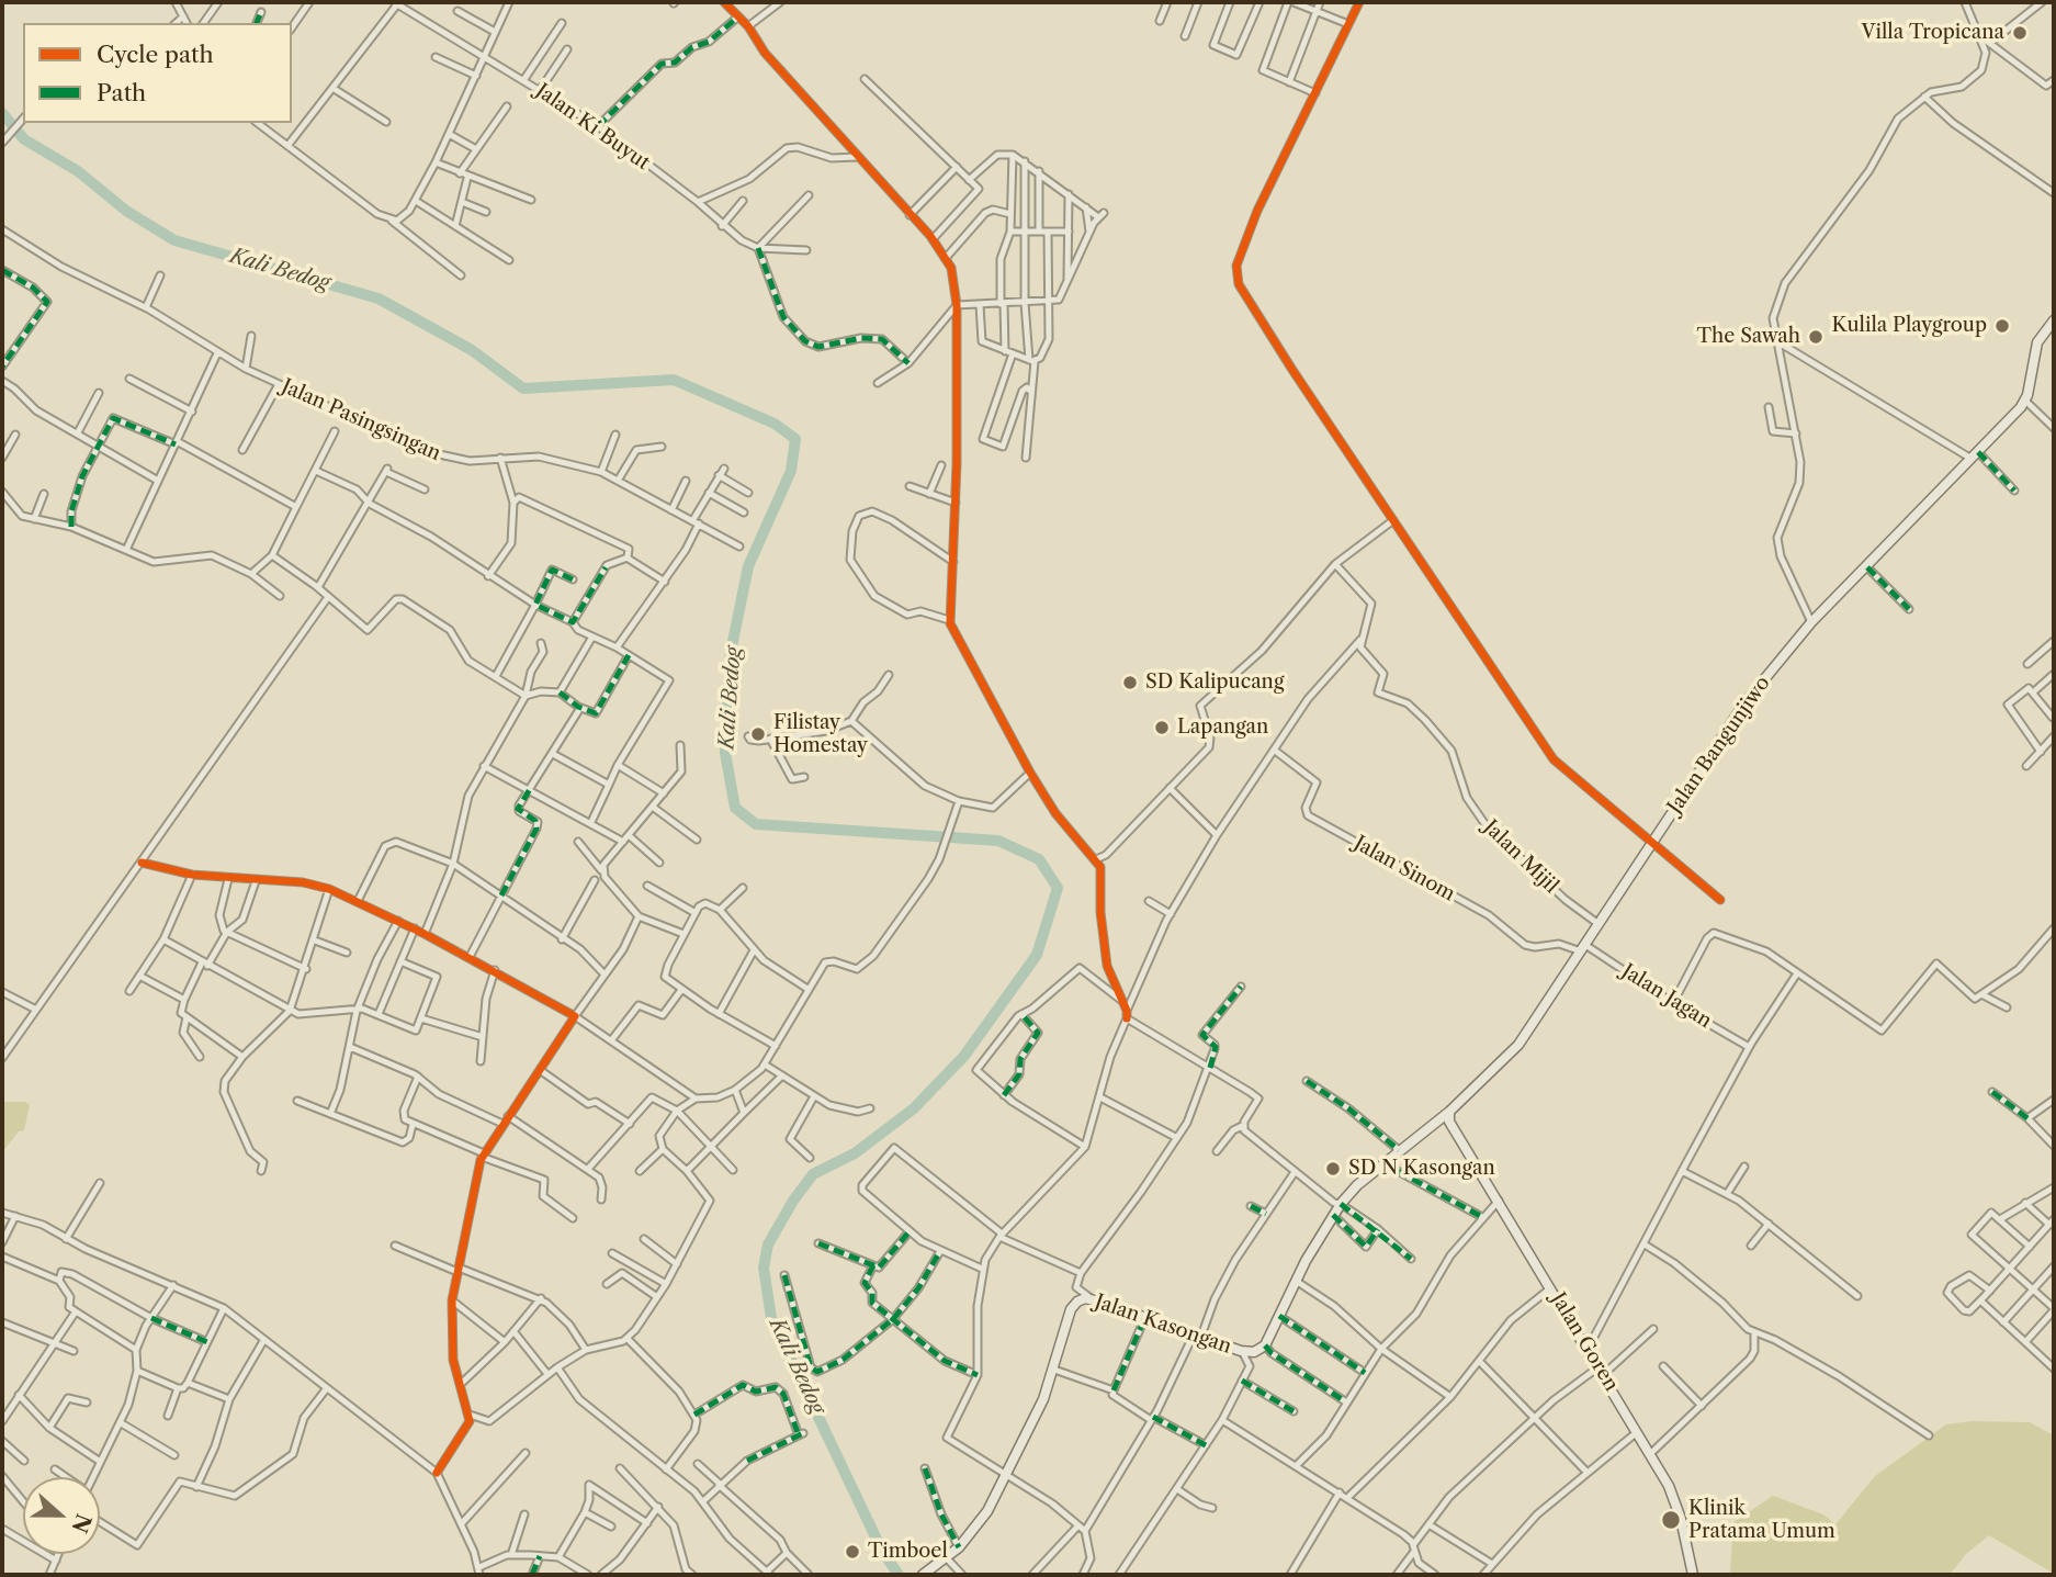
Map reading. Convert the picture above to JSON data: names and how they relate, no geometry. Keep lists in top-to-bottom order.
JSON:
{
  "streets": {
    "main road": ["Jalan Bangunjiwo", "Jalan Kasongan", "Jalan Goren"],
    "street": [
      "Jalan Ki Buyut",
      "Jalan Pasingsingan",
      "Jalan Mijil",
      "Jalan Sinom",
      "Jalan Jagan"
    ]
  },
  "crossings": [
    ["Jalan Bangunjiwo", "Jalan Mijil"],
    ["Jalan Bangunjiwo", "Jalan Sinom"],
    ["Jalan Bangunjiwo", "Jalan Jagan"],
    ["Jalan Bangunjiwo", "Jalan Goren"],
    ["Jalan Sinom", "Jalan Jagan"]
  ],
  "water": ["Kali Bedog"],
  "places": [
    "Villa Tropicana",
    "Kulila Playgroup",
    "The Sawah",
    "SD Kalipucang",
    "Lapangan",
    "Filistay Homestay",
    "SD N Kasongan",
    "Klinik Pratama Umum",
    "Timboel"
  ],
  "legend": ["Cycle path", "Path"],
  "north": "right"
}
